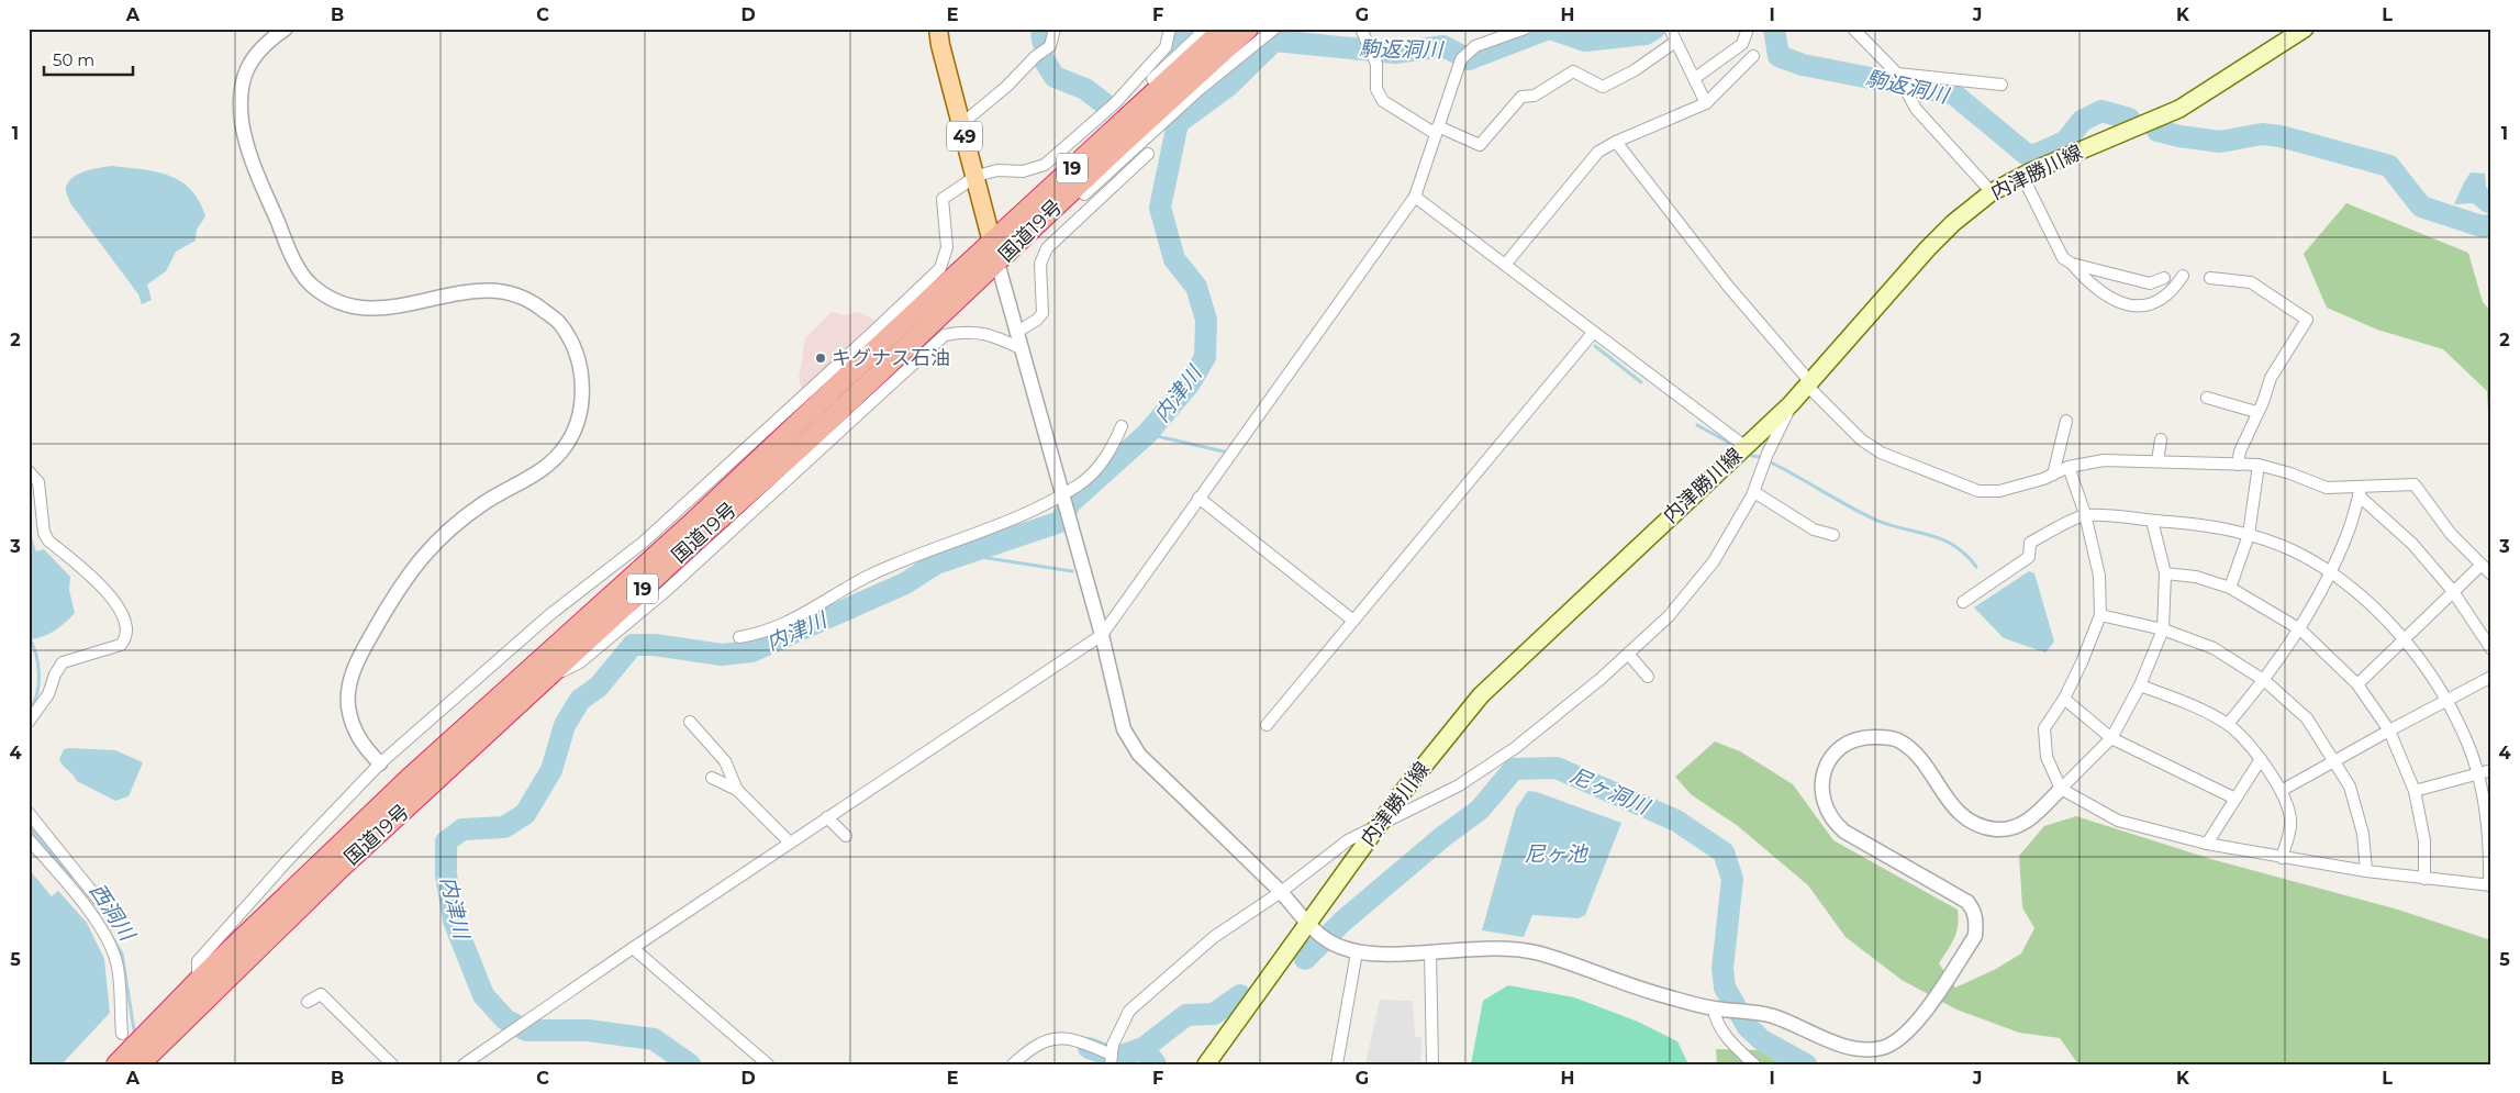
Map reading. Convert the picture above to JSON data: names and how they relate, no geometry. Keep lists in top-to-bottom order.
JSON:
{
  "streets": {
    "highway": ["19", "国道19号"],
    "main road": ["49", "内津勝川線"]
  },
  "crossings": [
    ["49", "国道19号"]
  ],
  "water": [
    "駒返洞川",
    "内津川",
    "尼ヶ洞川",
    "尼ヶ池",
    "西洞川"
  ],
  "places": ["キグナス石油"],
  "scale_bar": "50 m",
  "grid": {
    "columns": [
      "A",
      "B",
      "C",
      "D",
      "E",
      "F",
      "G",
      "H",
      "I",
      "J",
      "K",
      "L"
    ],
    "rows": [
      "1",
      "2",
      "3",
      "4",
      "5"
    ]
  }
}
